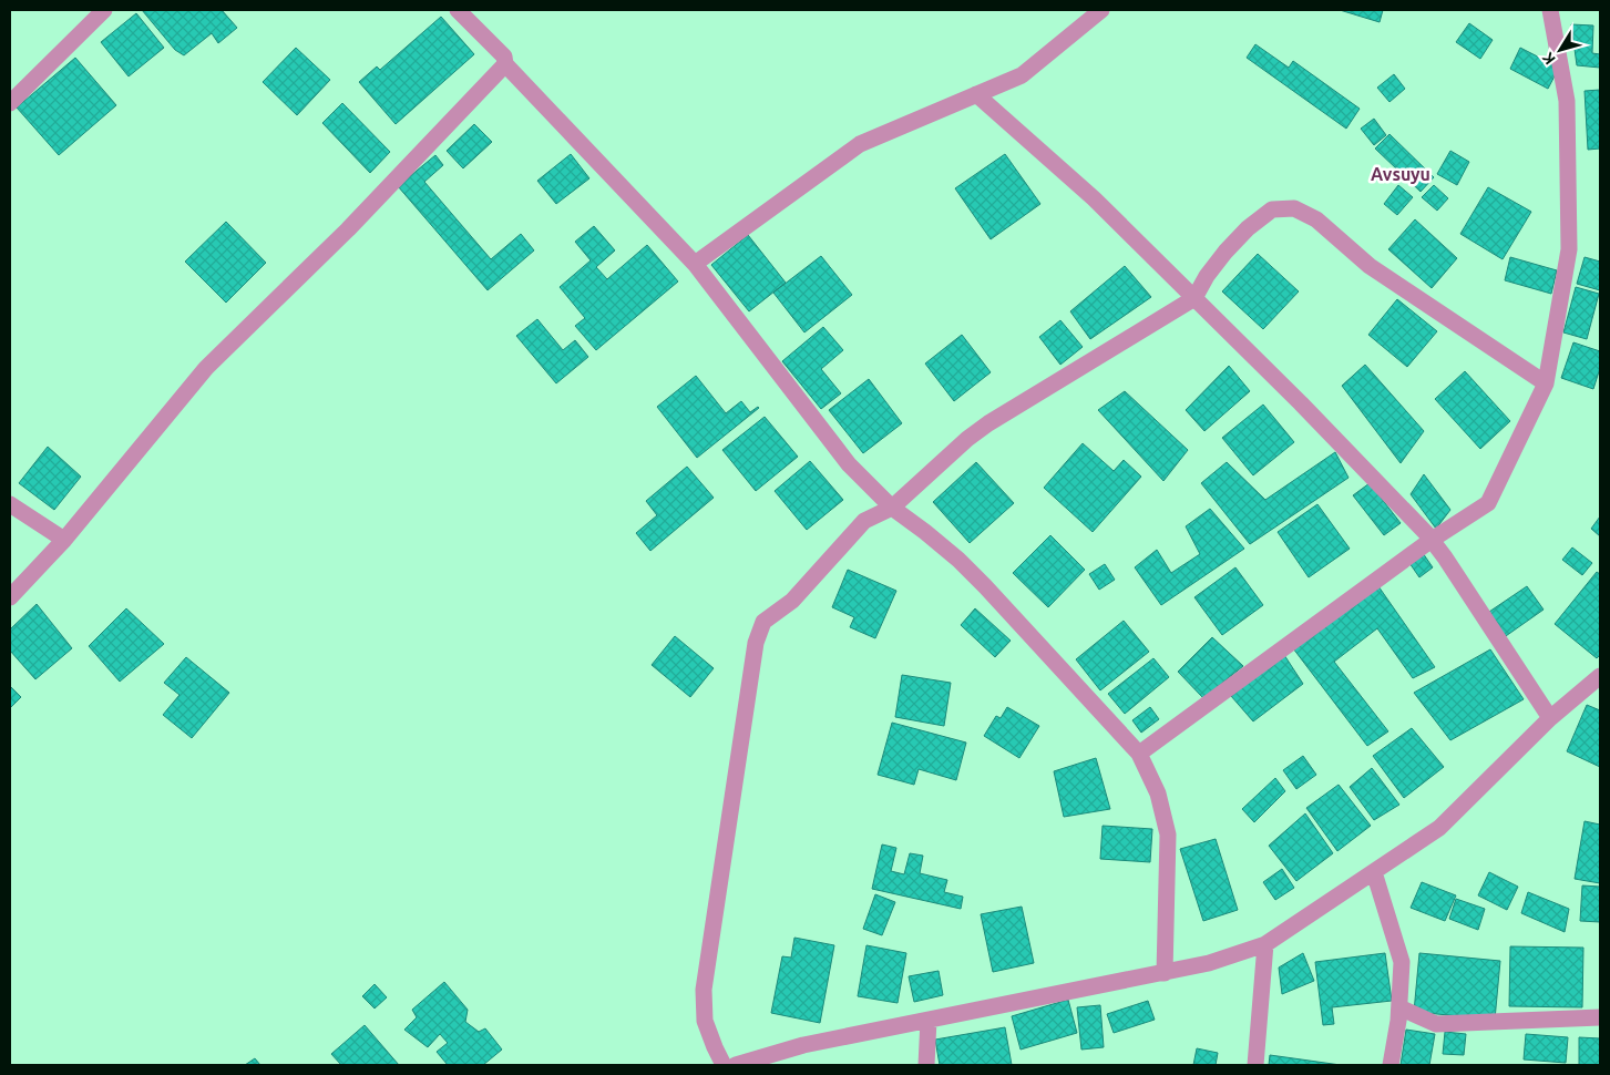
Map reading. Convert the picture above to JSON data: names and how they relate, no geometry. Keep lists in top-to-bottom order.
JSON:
{
  "districts": ["Avsuyu"],
  "north": "bottom left"
}
